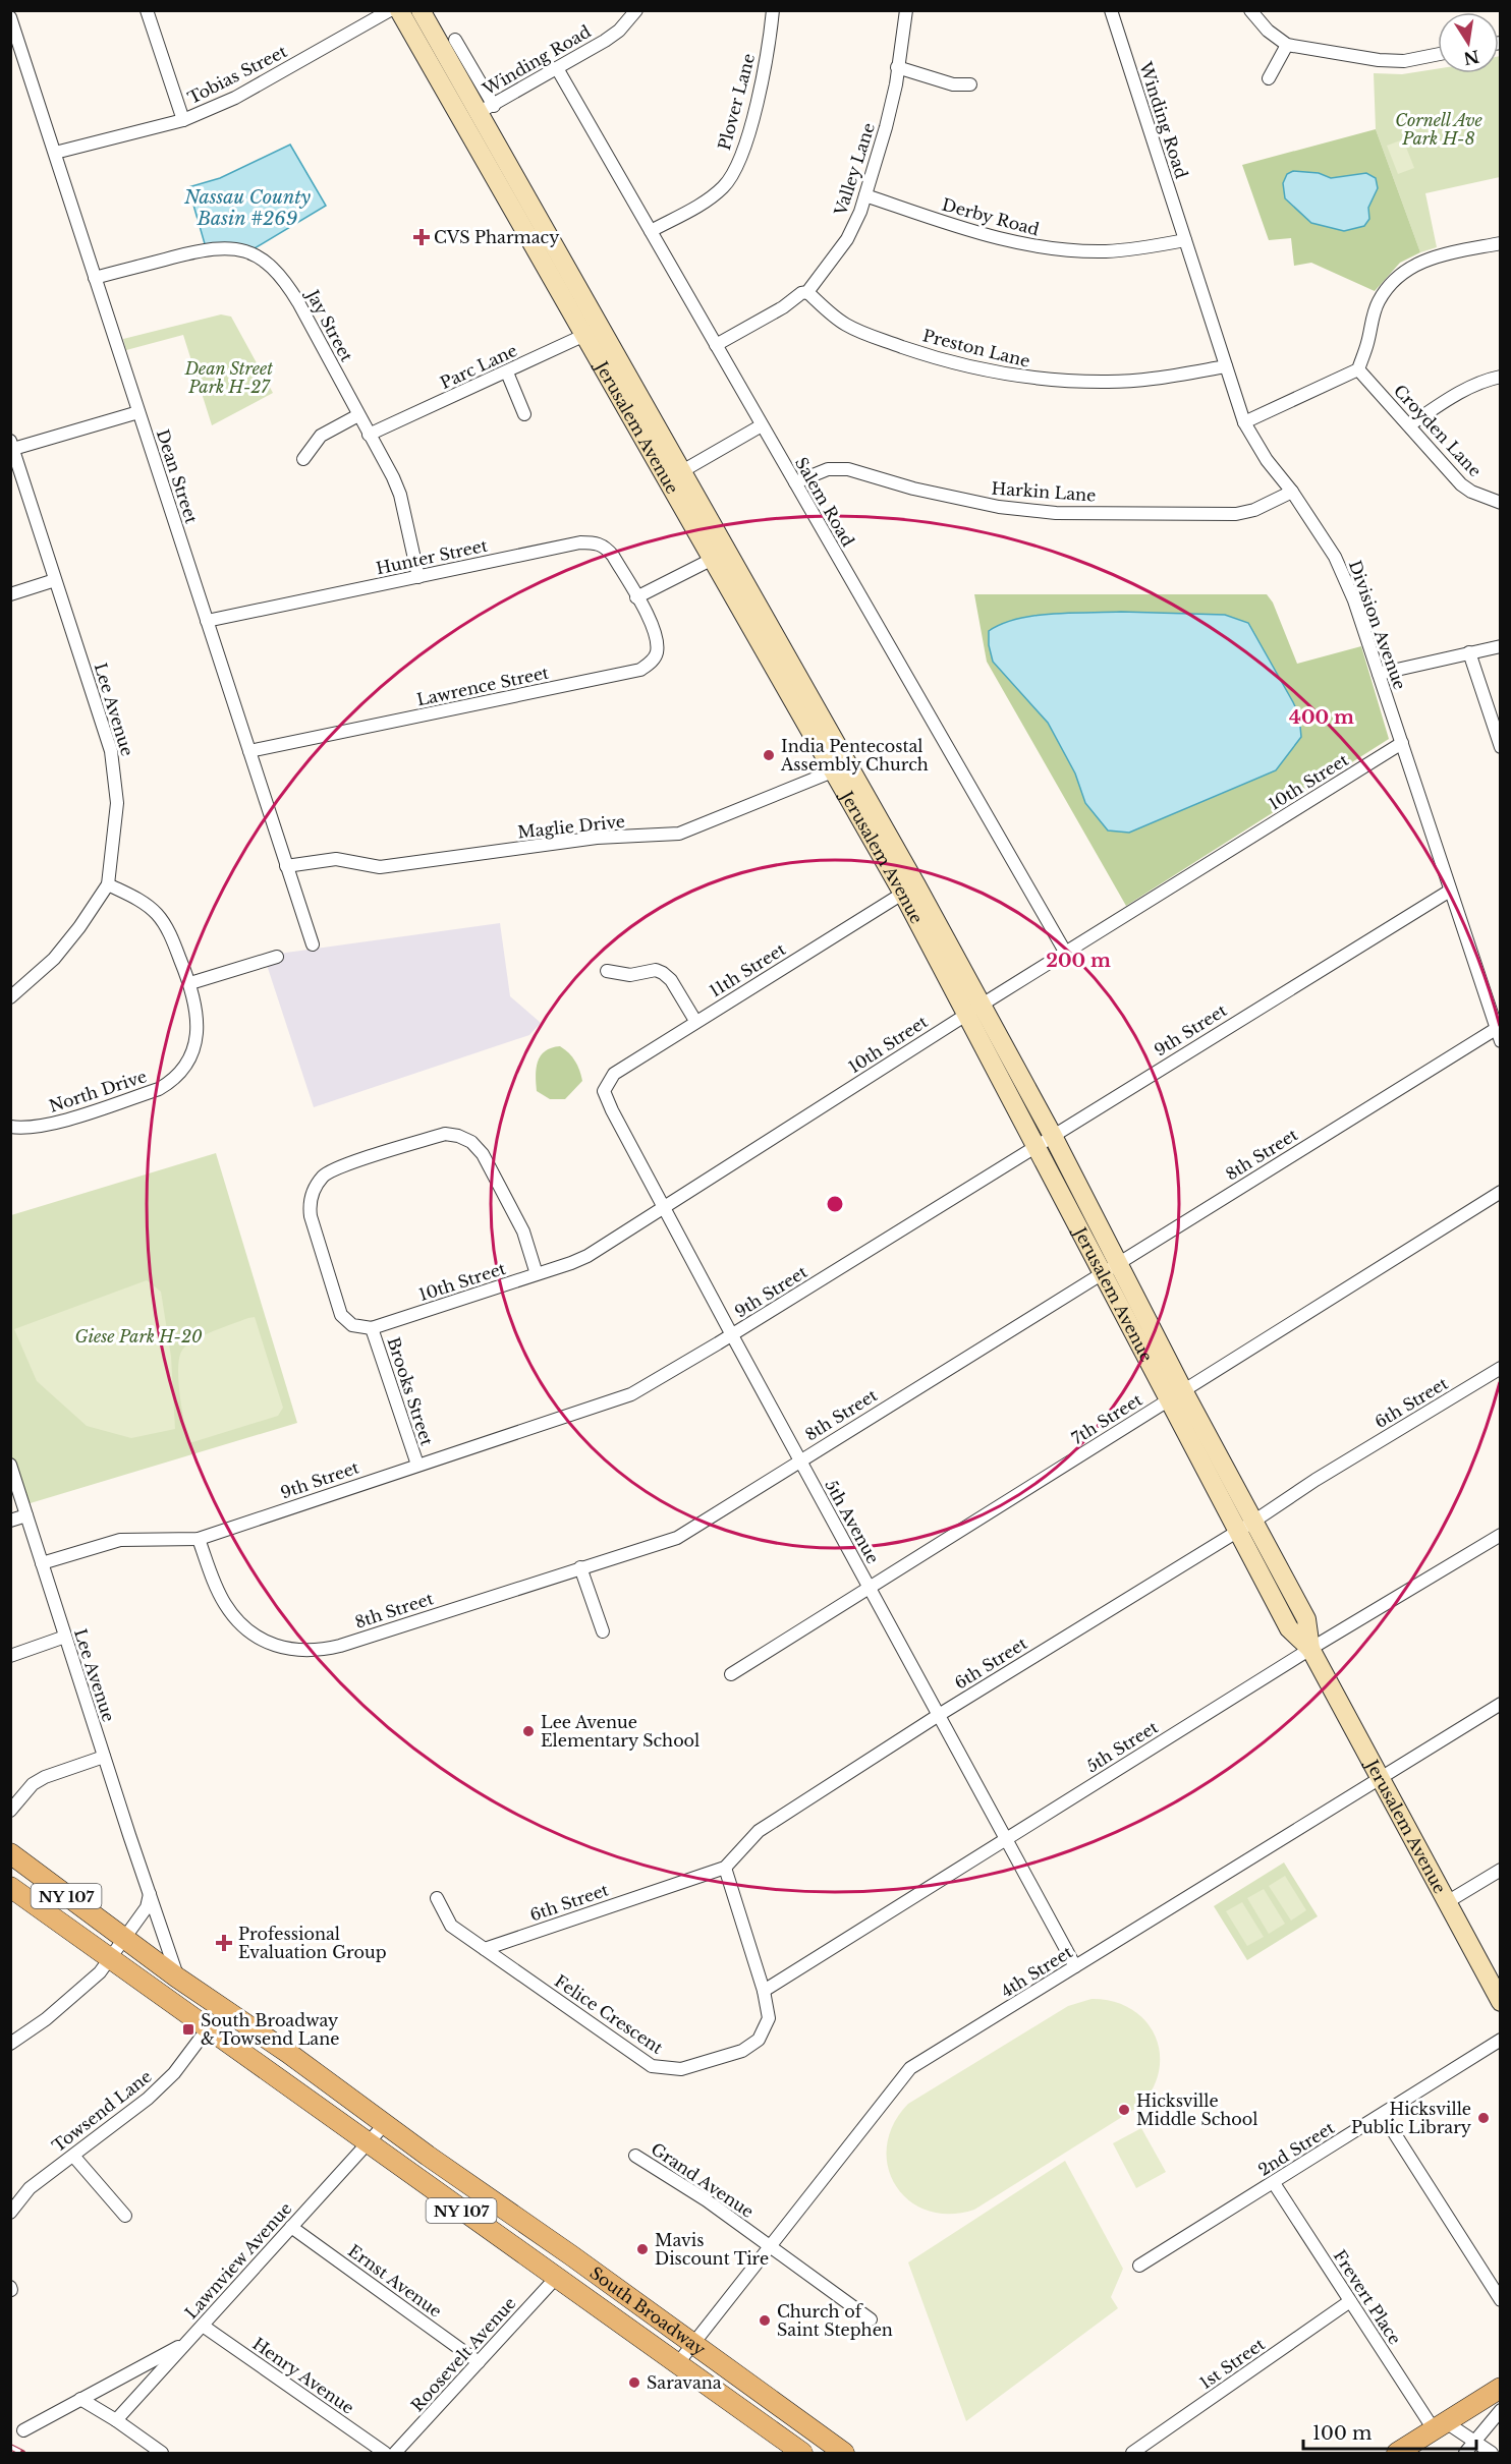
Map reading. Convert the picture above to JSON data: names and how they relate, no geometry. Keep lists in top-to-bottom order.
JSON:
{
  "streets": {
    "main road": ["Jerusalem Avenue", "NY 107", "South Broadway"],
    "street": [
      "Winding Road",
      "Tobias Street",
      "Plover Lane",
      "Valley Lane",
      "Derby Road",
      "Jay Street",
      "Preston Lane",
      "Parc Lane",
      "Croyden Lane",
      "Dean Street",
      "Harkin Lane",
      "Salem Road",
      "Hunter Street",
      "Division Avenue",
      "Lawrence Street",
      "Lee Avenue",
      "10th Street",
      "Maglie Drive",
      "11th Street",
      "9th Street",
      "North Drive",
      "8th Street",
      "Brooks Street",
      "6th Street",
      "7th Street",
      "5th Avenue",
      "5th Street",
      "4th Street",
      "Felice Crescent",
      "Towsend Lane",
      "2nd Street",
      "Grand Avenue",
      "Lawnview Avenue",
      "Ernst Avenue",
      "Frevert Place",
      "Roosevelt Avenue",
      "1st Street",
      "Henry Avenue"
    ]
  },
  "crossings": [
    ["Winding Road", "Derby Road"],
    ["Winding Road", "Jerusalem Avenue"],
    ["Winding Road", "Salem Road"],
    ["Winding Road", "Division Avenue"],
    ["Tobias Street", "Dean Street"],
    ["Plover Lane", "Salem Road"],
    ["Valley Lane", "Derby Road"],
    ["Valley Lane", "Preston Lane"],
    ["Valley Lane", "Salem Road"],
    ["Derby Road", "Division Avenue"],
    ["Jay Street", "Parc Lane"],
    ["Jay Street", "Dean Street"],
    ["Jay Street", "Hunter Street"],
    ["Preston Lane", "Division Avenue"],
    ["Parc Lane", "Jerusalem Avenue"],
    ["Jerusalem Avenue", "10th Street"],
    ["Jerusalem Avenue", "Maglie Drive"],
    ["Jerusalem Avenue", "11th Street"],
    ["Jerusalem Avenue", "9th Street"],
    ["Jerusalem Avenue", "8th Street"],
    ["Jerusalem Avenue", "6th Street"],
    ["Jerusalem Avenue", "7th Street"],
    ["Jerusalem Avenue", "5th Street"],
    ["Jerusalem Avenue", "4th Street"],
    ["Dean Street", "Hunter Street"],
    ["Dean Street", "Lawrence Street"],
    ["Dean Street", "Maglie Drive"],
    ["Harkin Lane", "Salem Road"],
    ["Harkin Lane", "Division Avenue"],
    ["Salem Road", "10th Street"],
    ["Hunter Street", "Lawrence Street"],
    ["Division Avenue", "10th Street"],
    ["Division Avenue", "9th Street"],
    ["Division Avenue", "8th Street"],
    ["Lee Avenue", "9th Street"],
    ["Lee Avenue", "North Drive"],
    ["Lee Avenue", "NY 107"],
    ["10th Street", "Brooks Street"],
    ["10th Street", "5th Avenue"],
    ["11th Street", "5th Avenue"],
    ["9th Street", "8th Street"],
    ["9th Street", "Brooks Street"],
    ["9th Street", "5th Avenue"],
    ["8th Street", "5th Avenue"],
    ["6th Street", "5th Avenue"],
    ["6th Street", "Felice Crescent"],
    ["7th Street", "5th Avenue"],
    ["5th Avenue", "5th Street"],
    ["5th Avenue", "4th Street"],
    ["5th Street", "Felice Crescent"],
    ["NY 107", "Towsend Lane"],
    ["NY 107", "Lawnview Avenue"],
    ["NY 107", "South Broadway"],
    ["NY 107", "Roosevelt Avenue"],
    ["4th Street", "Grand Avenue"],
    ["4th Street", "South Broadway"],
    ["2nd Street", "Frevert Place"],
    ["Lawnview Avenue", "Ernst Avenue"],
    ["Lawnview Avenue", "South Broadway"],
    ["Lawnview Avenue", "Henry Avenue"],
    ["Ernst Avenue", "Roosevelt Avenue"],
    ["Frevert Place", "1st Street"],
    ["South Broadway", "Roosevelt Avenue"]
  ],
  "water": ["Nassau County Basin #269"],
  "parks": ["Cornell Ave Park H-8", "Dean Street Park H-27", "Giese Park H-20"],
  "places": {
    "health": ["CVS Pharmacy", "Professional Evaluation Group"],
    "other": [
      "India Pentecostal Assembly Church",
      "Lee Avenue Elementary School",
      "Hicksville Middle School",
      "Hicksville Public Library",
      "Mavis Discount Tire",
      "Church of Saint Stephen",
      "Saravana"
    ],
    "transit": ["South Broadway & Towsend Lane"]
  },
  "scale_bar": "100 m",
  "north": "bottom",
  "rings": ["400 m", "200 m"]
}
